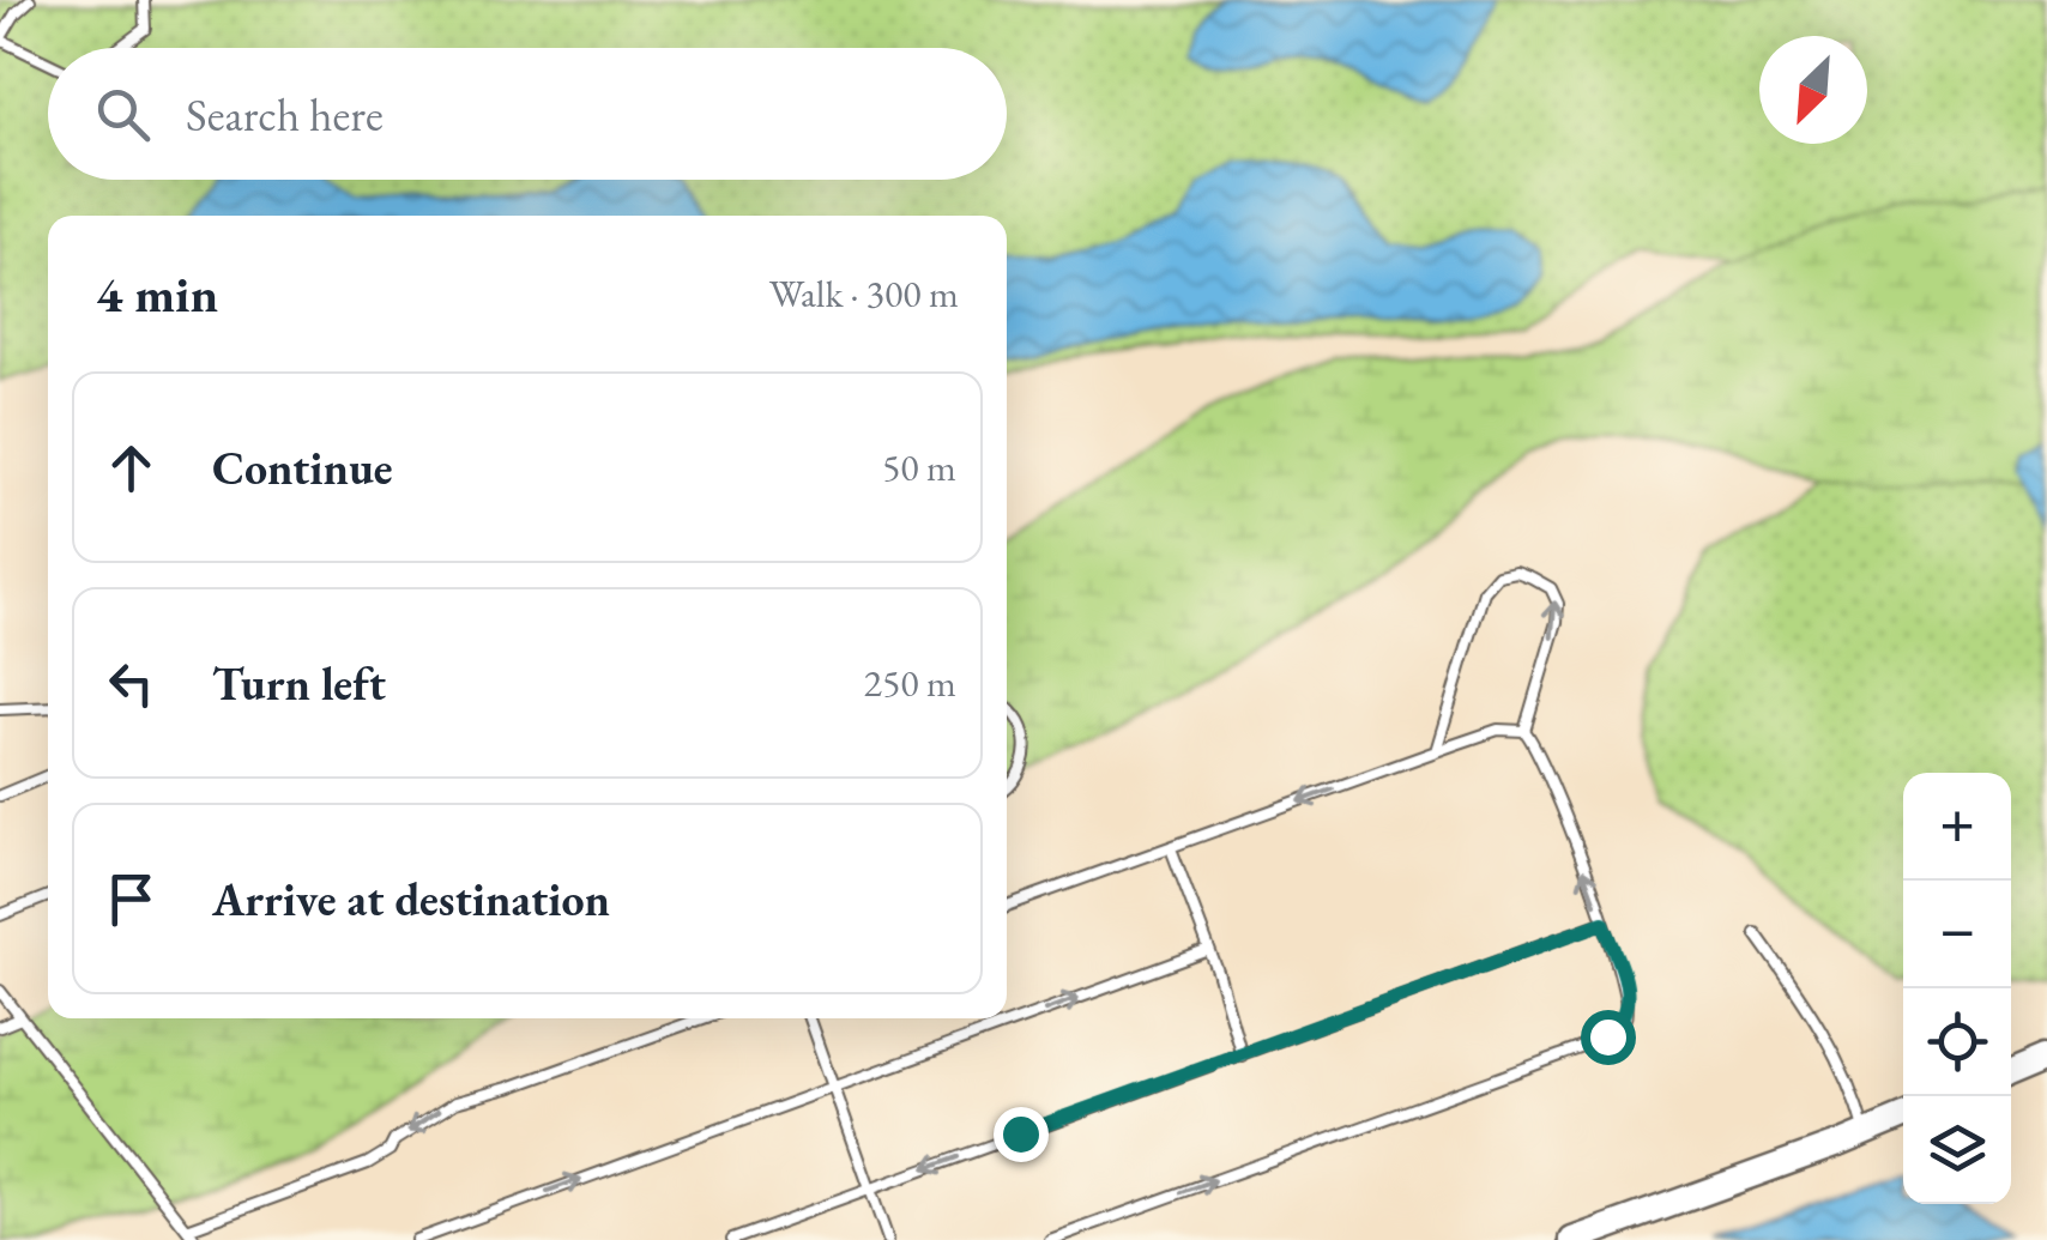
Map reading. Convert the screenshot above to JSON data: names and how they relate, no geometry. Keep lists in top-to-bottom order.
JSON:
{
  "north": "bottom left",
  "page": {
    "search": "Search here",
    "heading": ["4 min", "Walk · 300 m"],
    "list": [
      ["Continue", "50 m"],
      ["Turn left", "250 m"],
      "Arrive at destination"
    ],
    "map_buttons": ["+", "−"]
  }
}
